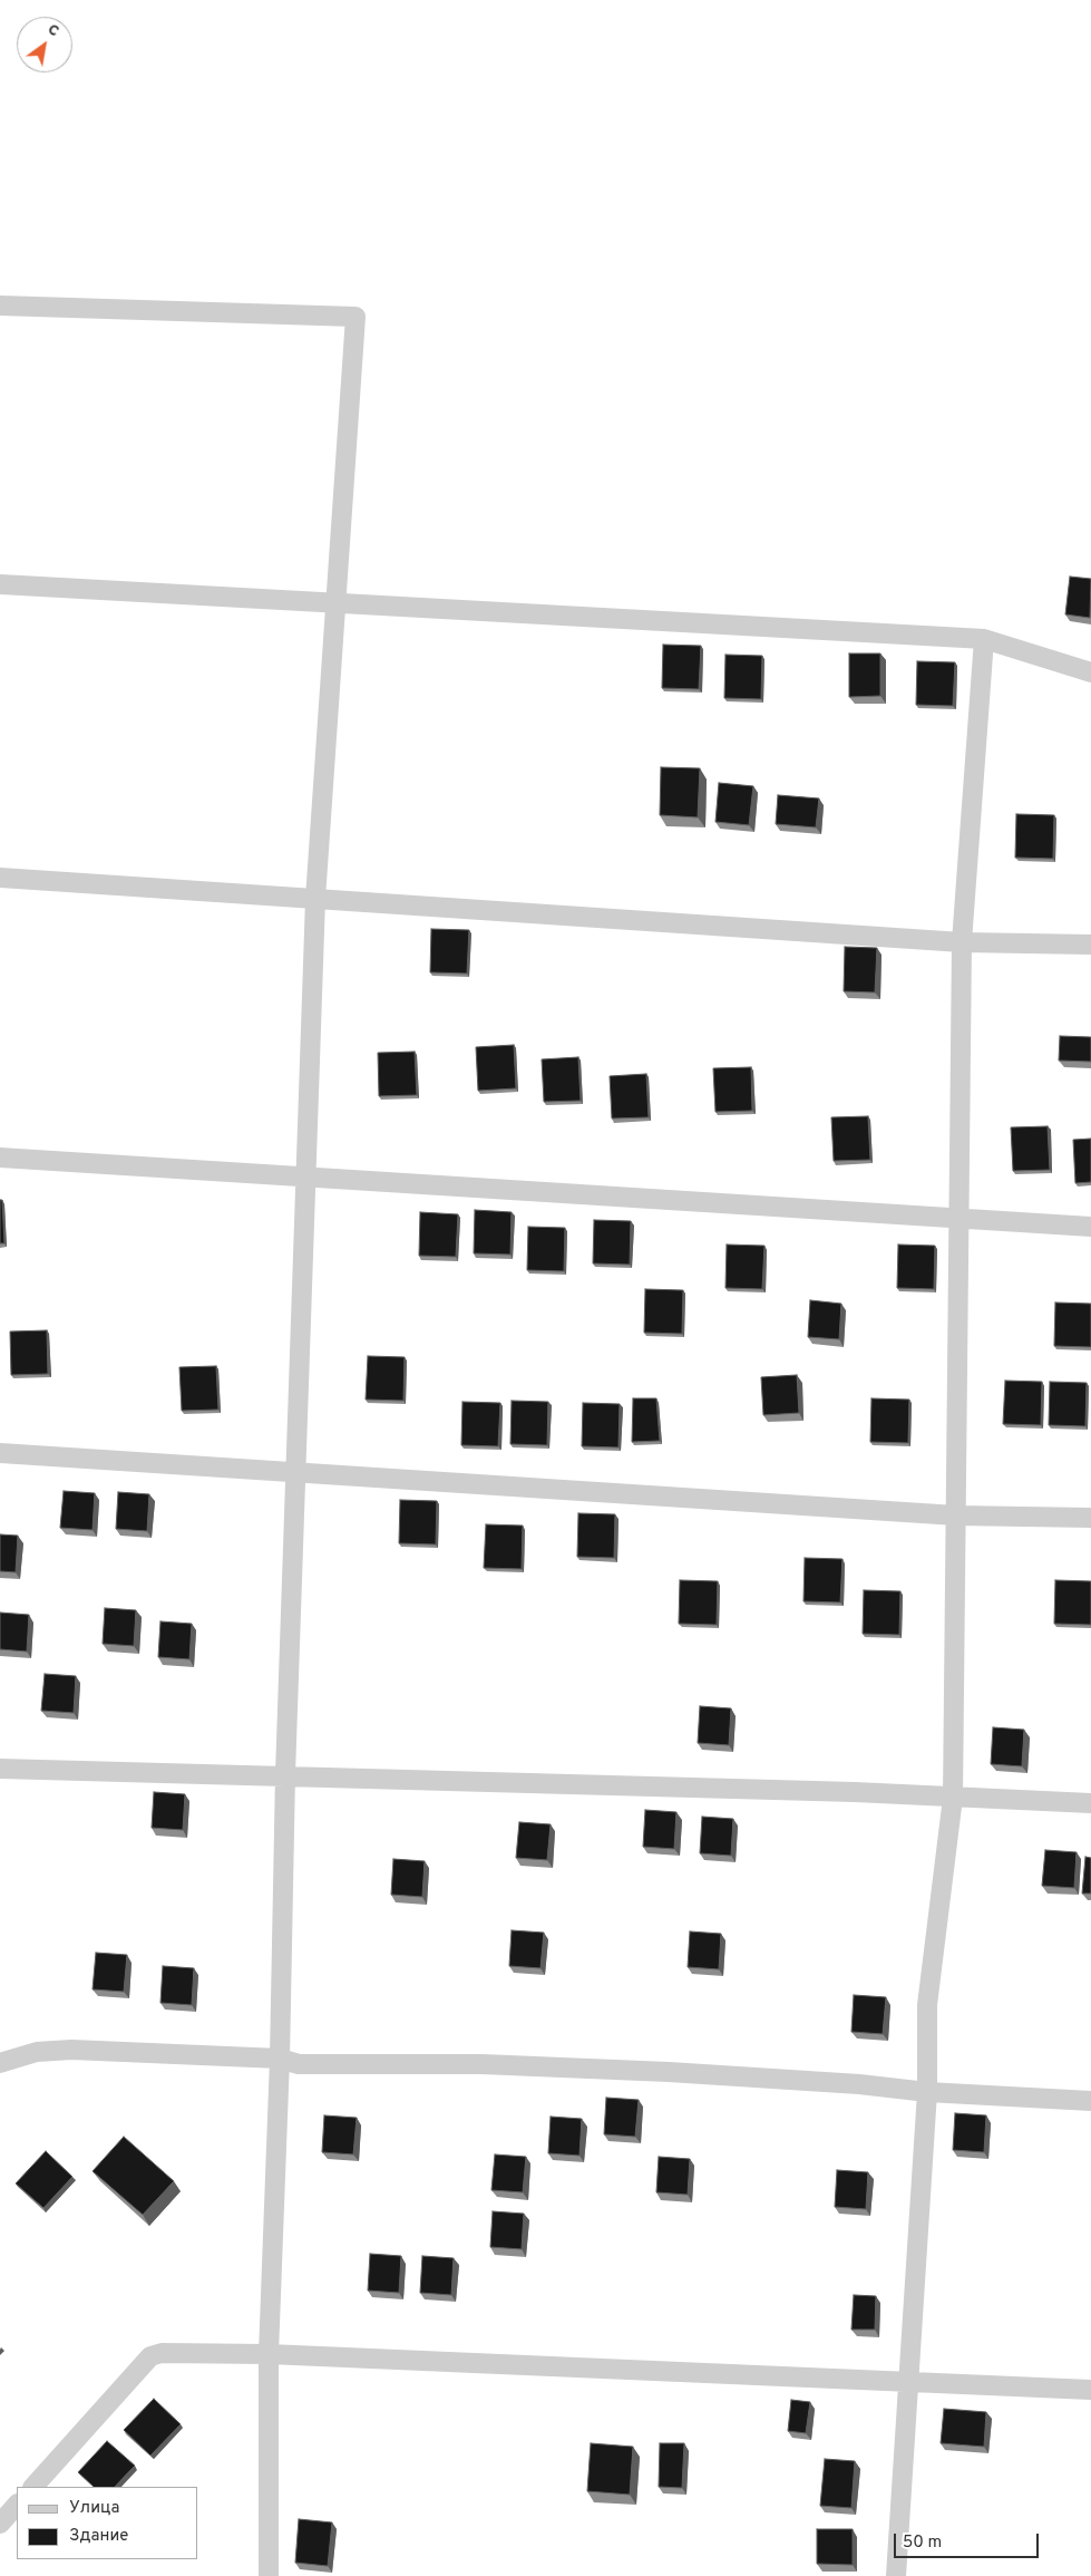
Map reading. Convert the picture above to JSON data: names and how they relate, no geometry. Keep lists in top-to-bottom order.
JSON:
{
  "legend": ["Улица", "Здание"],
  "scale_bar": "50 m",
  "north": "top right"
}
